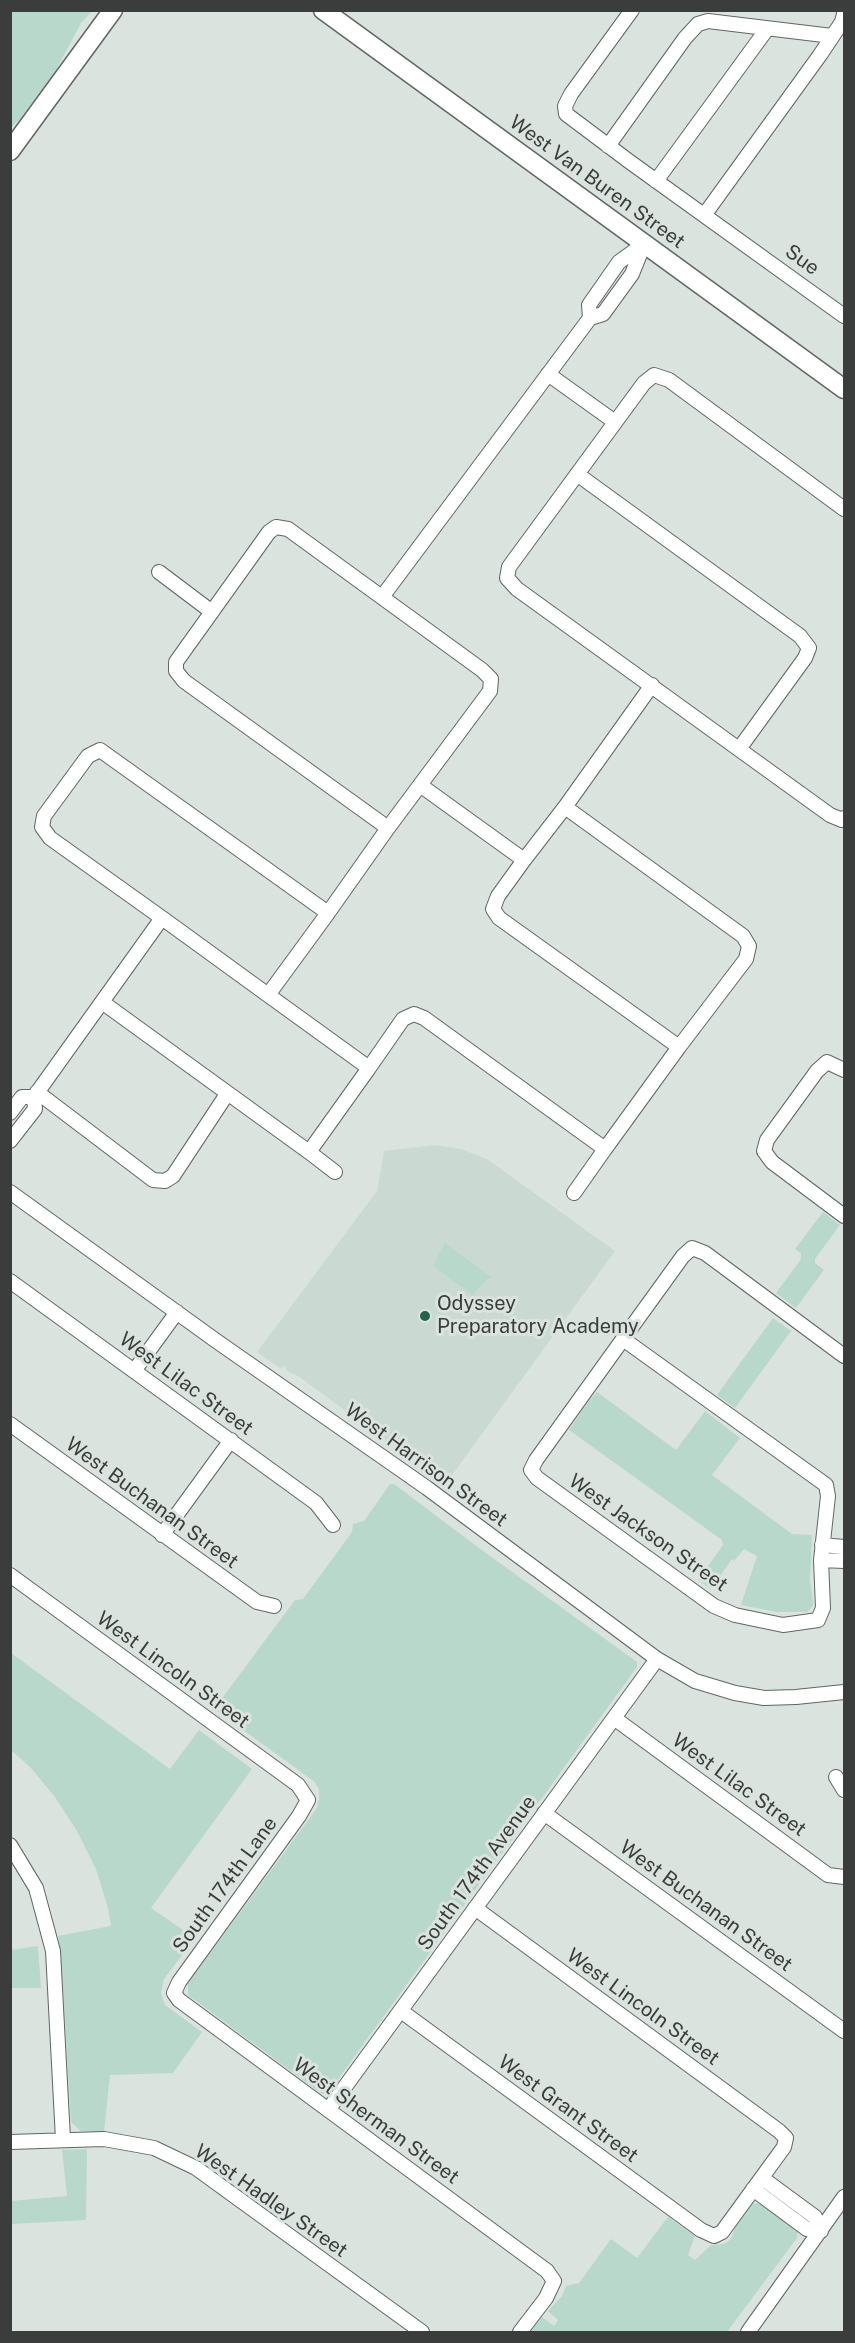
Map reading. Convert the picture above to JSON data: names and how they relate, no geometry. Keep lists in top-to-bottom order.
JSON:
{
  "streets": {
    "main road": ["West Van Buren Street"],
    "street": [
      "Sue",
      "West Lilac Street",
      "West Harrison Street",
      "West Buchanan Street",
      "West Jackson Street",
      "West Lincoln Street",
      "South 174th Avenue",
      "South 174th Lane",
      "West Grant Street",
      "West Sherman Street",
      "West Hadley Street"
    ]
  },
  "crossings": [
    ["West Lilac Street", "South 174th Avenue"],
    ["West Harrison Street", "South 174th Avenue"],
    ["West Buchanan Street", "South 174th Avenue"],
    ["West Lincoln Street", "South 174th Avenue"],
    ["West Lincoln Street", "South 174th Lane"],
    ["West Lincoln Street", "West Grant Street"],
    ["South 174th Avenue", "West Grant Street"],
    ["South 174th Avenue", "West Sherman Street"],
    ["South 174th Lane", "West Sherman Street"]
  ],
  "places": ["Odyssey Preparatory Academy"]
}
